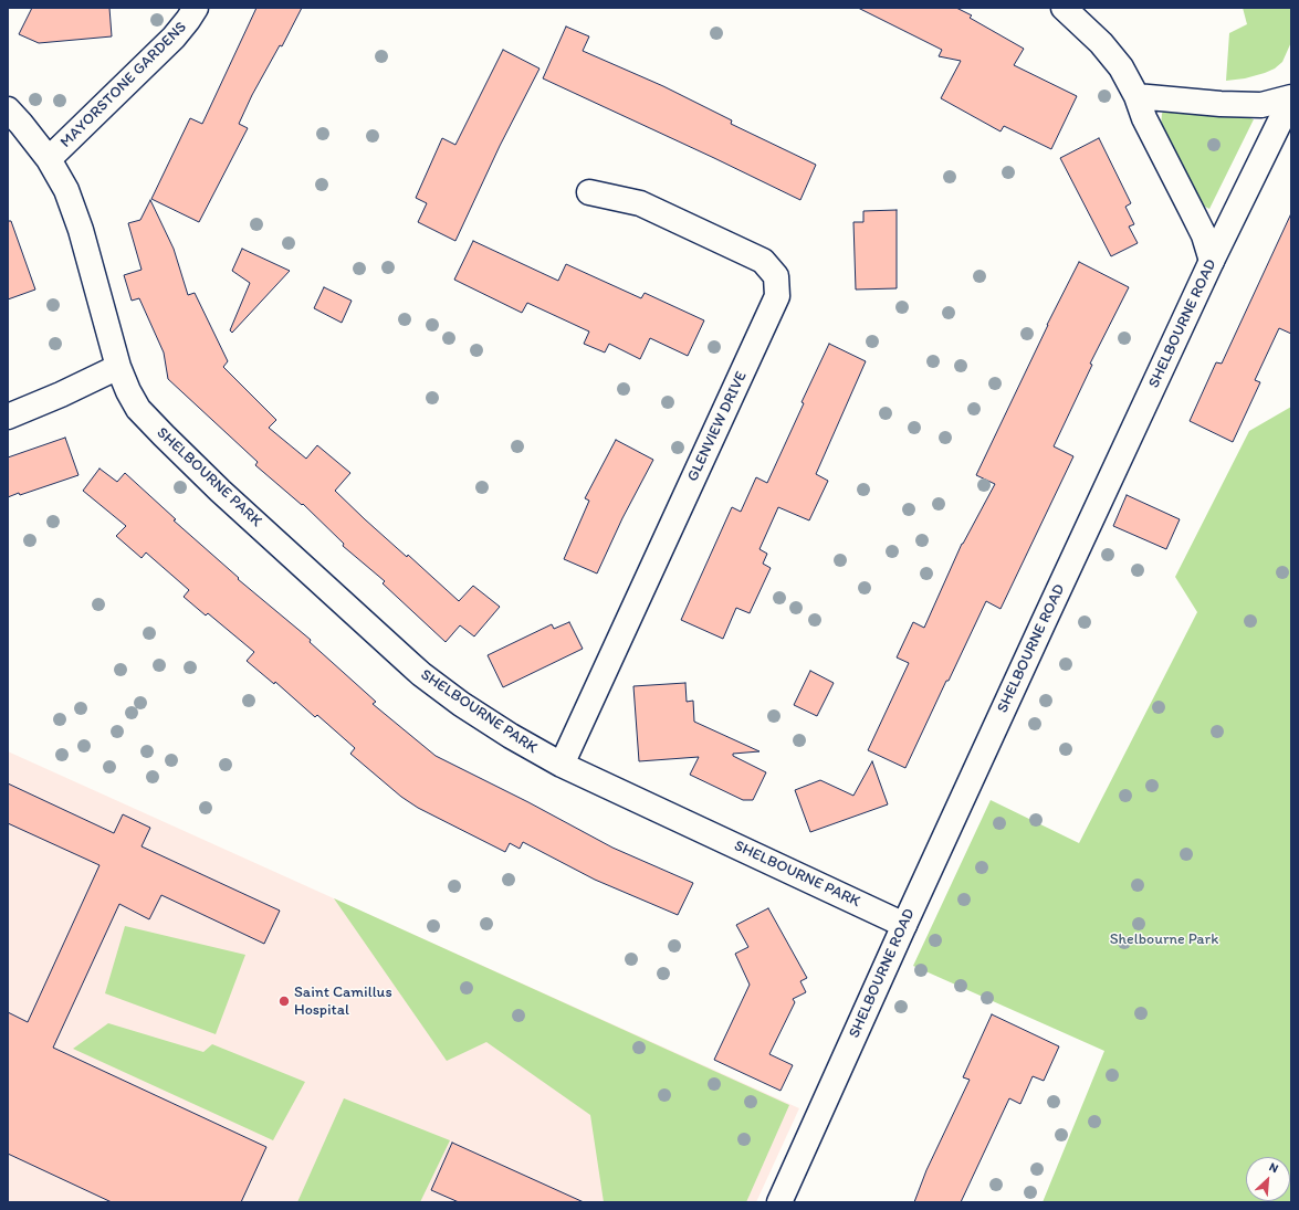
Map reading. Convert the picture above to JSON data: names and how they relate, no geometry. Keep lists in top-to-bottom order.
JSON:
{
  "streets": {
    "street": [
      "MAYORSTONE GARDENS",
      "SHELBOURNE ROAD",
      "GLENVIEW DRIVE",
      "SHELBOURNE PARK"
    ]
  },
  "crossings": [
    ["MAYORSTONE GARDENS", "SHELBOURNE PARK"],
    ["SHELBOURNE ROAD", "SHELBOURNE PARK"],
    ["GLENVIEW DRIVE", "SHELBOURNE PARK"]
  ],
  "parks": ["Shelbourne Park"],
  "places": ["Saint Camillus Hospital"],
  "north": "top right"
}
